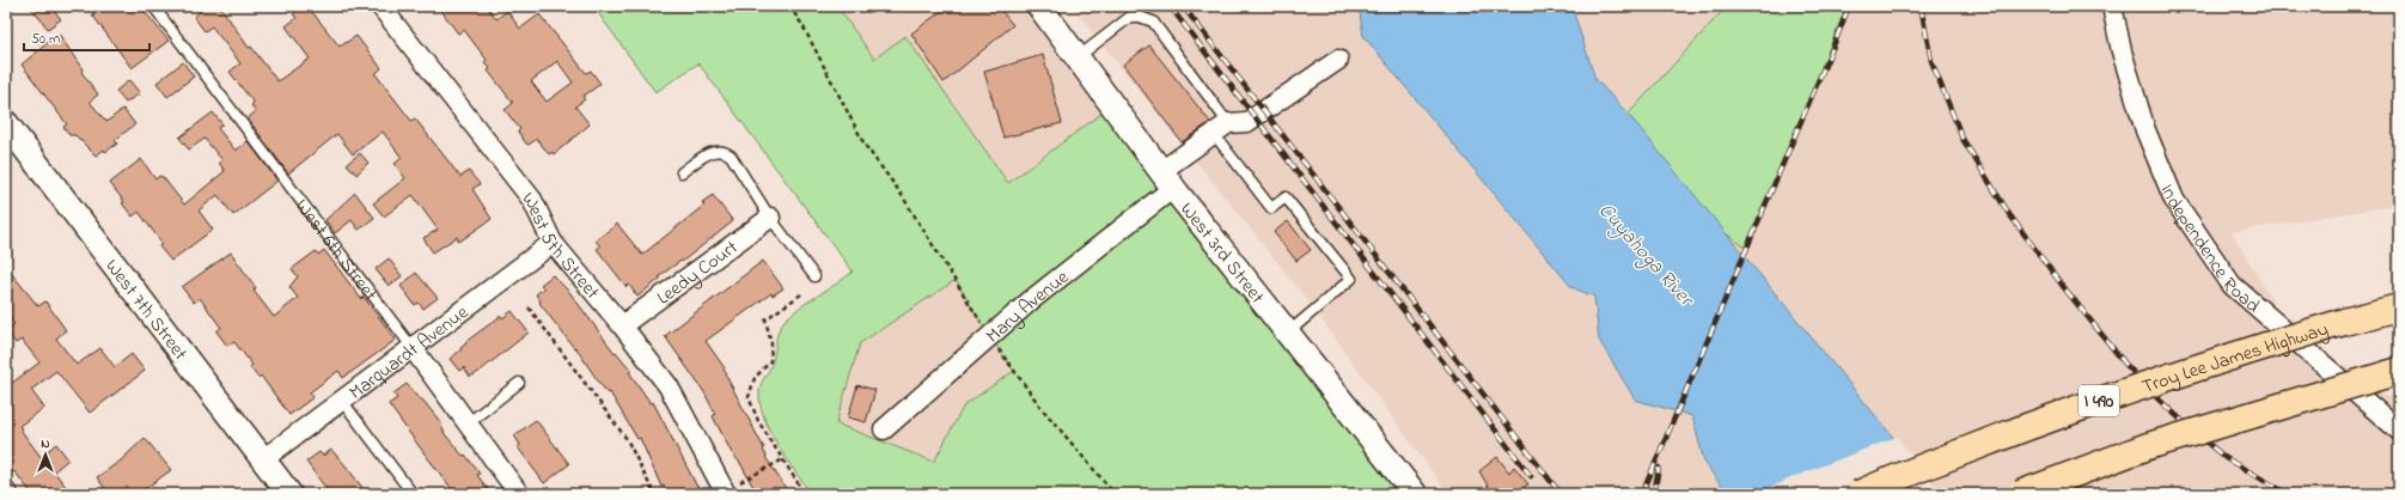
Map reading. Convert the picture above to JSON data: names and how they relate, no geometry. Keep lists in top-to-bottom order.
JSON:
{
  "streets": {
    "highway": ["Troy Lee James Highway", "I 490"],
    "street": [
      "West 5th Street",
      "Independence Road",
      "West 6th Street",
      "West 3rd Street",
      "Leedy Court",
      "Mary Avenue",
      "West 7th Street",
      "Marquardt Avenue"
    ]
  },
  "crossings": [
    ["West 5th Street", "Leedy Court"],
    ["West 5th Street", "Marquardt Avenue"],
    ["West 6th Street", "Marquardt Avenue"],
    ["West 3rd Street", "Mary Avenue"],
    ["West 7th Street", "Marquardt Avenue"]
  ],
  "water": ["Cuyahoga River"],
  "scale_bar": "50 m",
  "north": "top"
}
